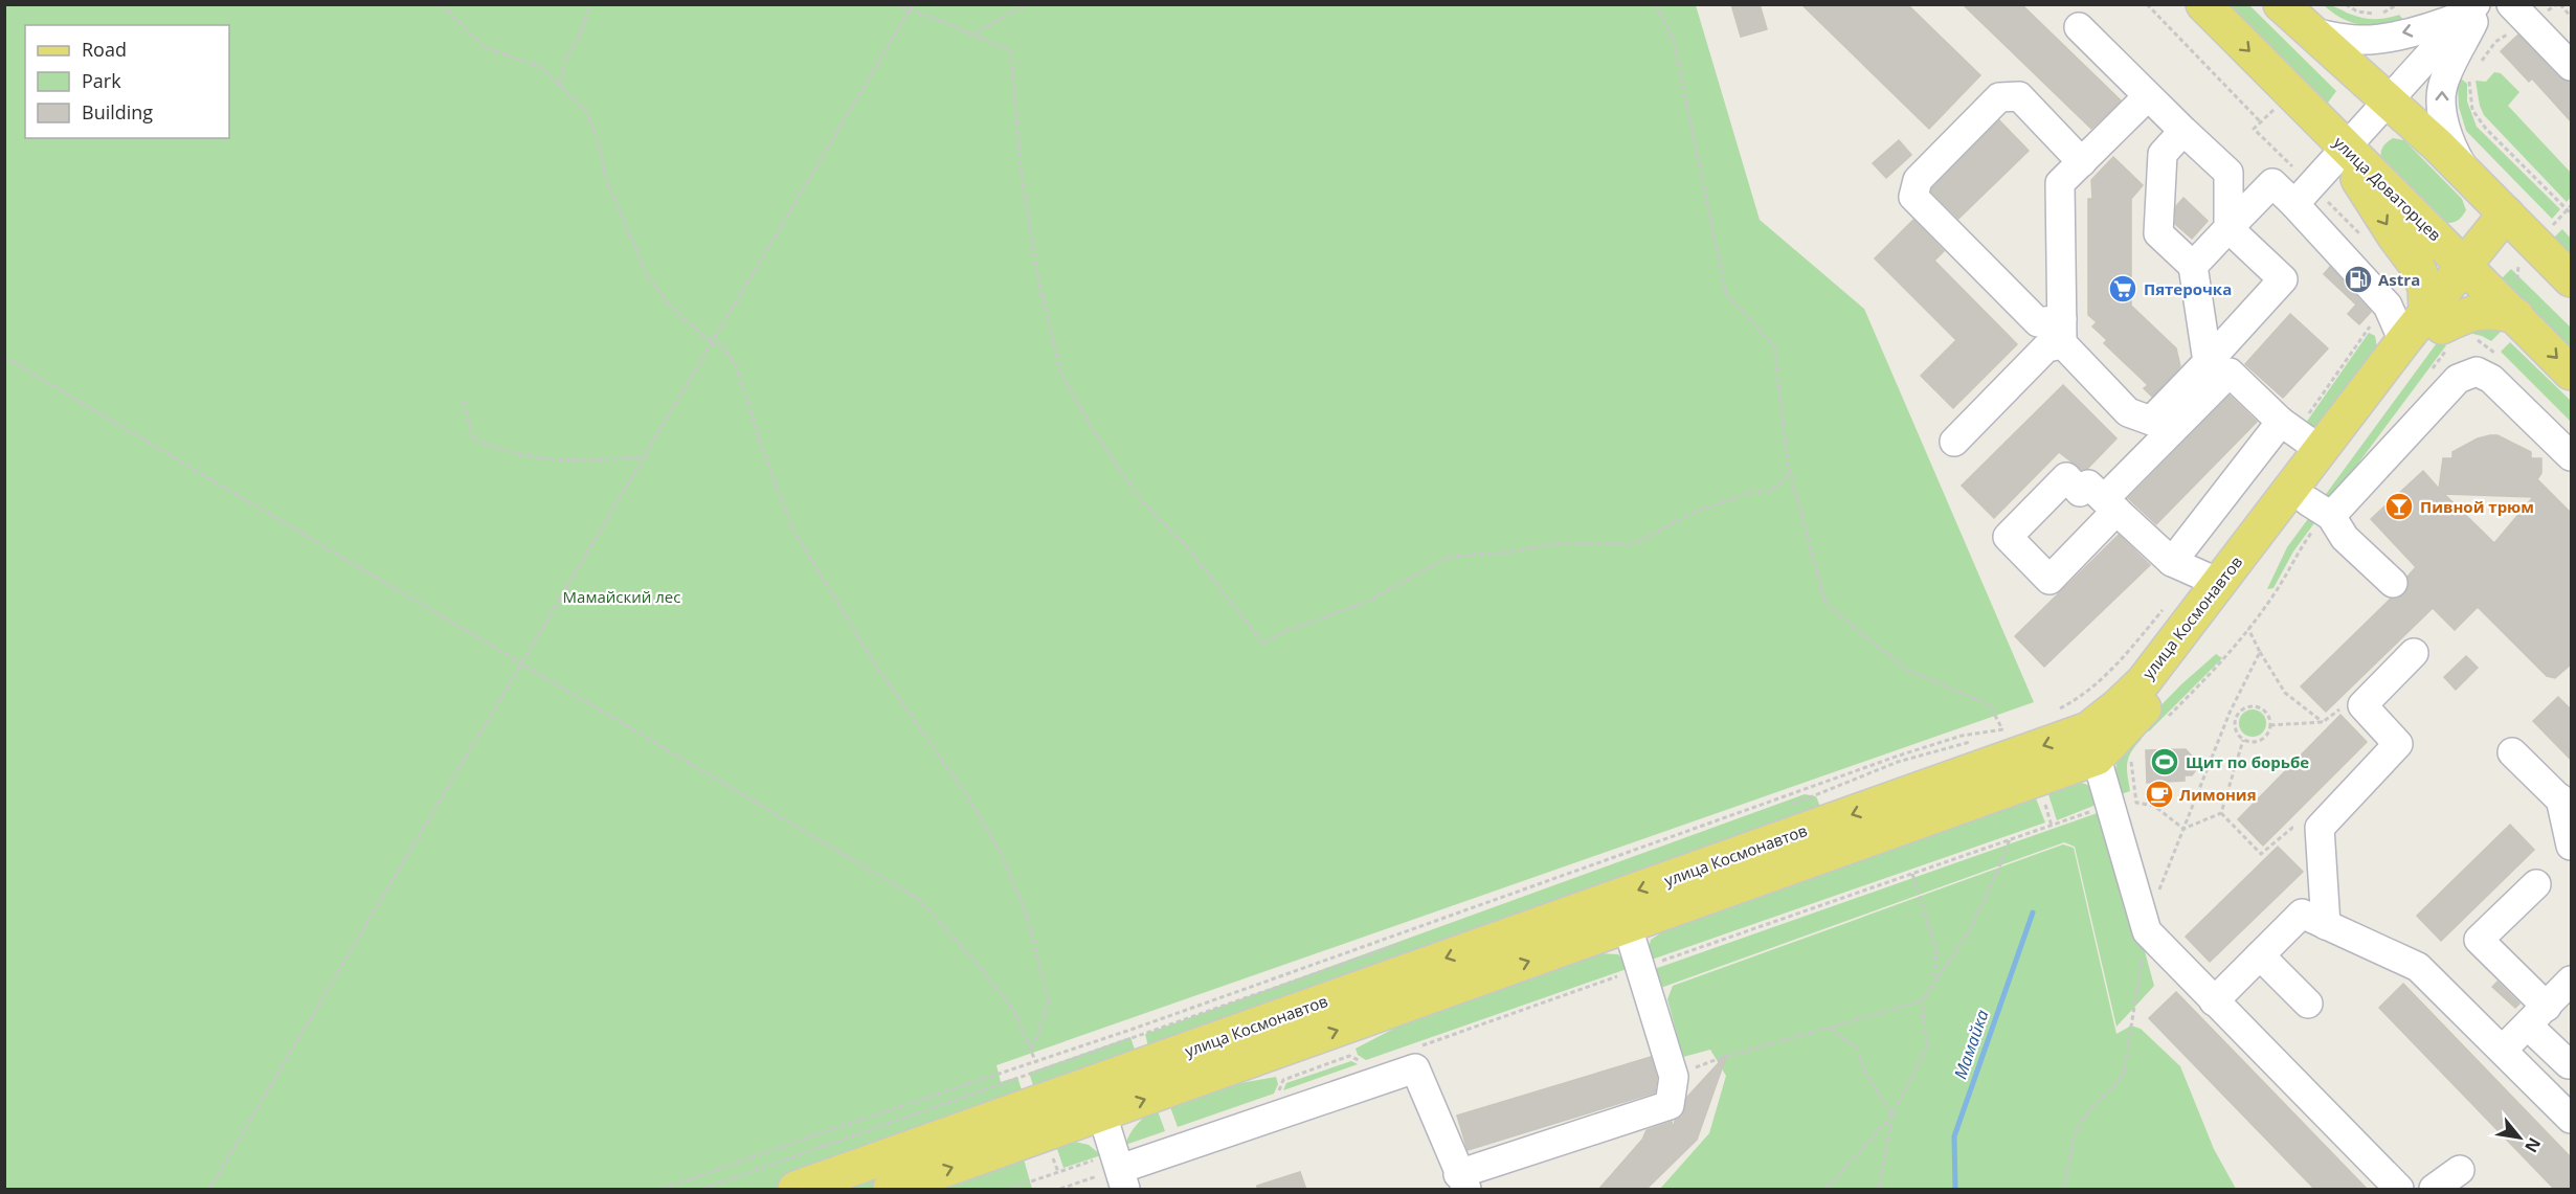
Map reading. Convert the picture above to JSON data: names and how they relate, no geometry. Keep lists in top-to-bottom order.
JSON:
{
  "streets": {
    "main road": ["улица Доваторцев", "улица Космонавтов"]
  },
  "water": ["Мамайка"],
  "parks": ["Мамайский лес"],
  "places": {
    "fuel station": ["Astra"],
    "supermarket": ["Пятерочка"],
    "bar": ["Пивной трюм"],
    "sports": ["Щит по борьбе"],
    "cafe": ["Лимония"]
  },
  "legend": ["Road", "Park", "Building"],
  "north": "bottom right"
}
